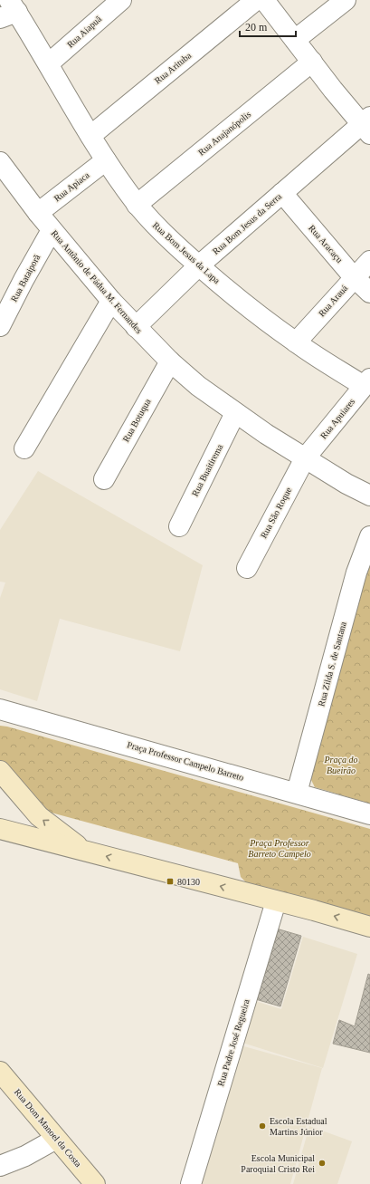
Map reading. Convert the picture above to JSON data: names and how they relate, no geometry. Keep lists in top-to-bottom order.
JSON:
{
  "streets": {
    "main road": ["Rua Dom Manoel da Costa"],
    "street": [
      "Rua Aiapuã",
      "Rua Arituba",
      "Rua Anajanópolis",
      "Rua Apiaca",
      "Rua Bom Jesus da Serra",
      "Rua Aracaçu",
      "Rua Bom Jesus da Lapa",
      "Rua Bataiporã",
      "Rua Antônio de Pádua M. Fernandes",
      "Rua Arauá",
      "Rua Apuiares",
      "Rua Botuqua",
      "Rua Buaitirema",
      "Rua São Roque",
      "Rua Zilda S. de Santana",
      "Praça Professor Campelo Barreto",
      "Rua Padre José Regueira"
    ]
  },
  "crossings": [
    ["Rua Aiapuã", "Rua Bom Jesus da Lapa"],
    ["Rua Arituba", "Rua Bom Jesus da Lapa"],
    ["Rua Anajanópolis", "Rua Bom Jesus da Lapa"],
    ["Rua Apiaca", "Rua Bom Jesus da Lapa"],
    ["Rua Apiaca", "Rua Antônio de Pádua M. Fernandes"],
    ["Rua Bom Jesus da Serra", "Rua Aracaçu"],
    ["Rua Bom Jesus da Serra", "Rua Bom Jesus da Lapa"],
    ["Rua Bom Jesus da Serra", "Rua Antônio de Pádua M. Fernandes"],
    ["Rua Aracaçu", "Rua Arauá"],
    ["Rua Bom Jesus da Lapa", "Rua Arauá"],
    ["Rua Bom Jesus da Lapa", "Rua Apuiares"],
    ["Rua Bataiporã", "Rua Antônio de Pádua M. Fernandes"],
    ["Rua Antônio de Pádua M. Fernandes", "Rua Apuiares"],
    ["Rua Antônio de Pádua M. Fernandes", "Rua Botuqua"],
    ["Rua Antônio de Pádua M. Fernandes", "Rua Buaitirema"],
    ["Rua Antônio de Pádua M. Fernandes", "Rua São Roque"],
    ["Rua Apuiares", "Rua São Roque"],
    ["Rua Zilda S. de Santana", "Praça Professor Campelo Barreto"]
  ],
  "parks": ["Praça do Bueirão", "Praça Professor Barreto Campelo"],
  "places": {
    "transit": ["80130"],
    "other": ["Escola Estadual Martins Júnior", "Escola Municipal Paroquial Cristo Rei"]
  },
  "scale_bar": "20 m"
}
